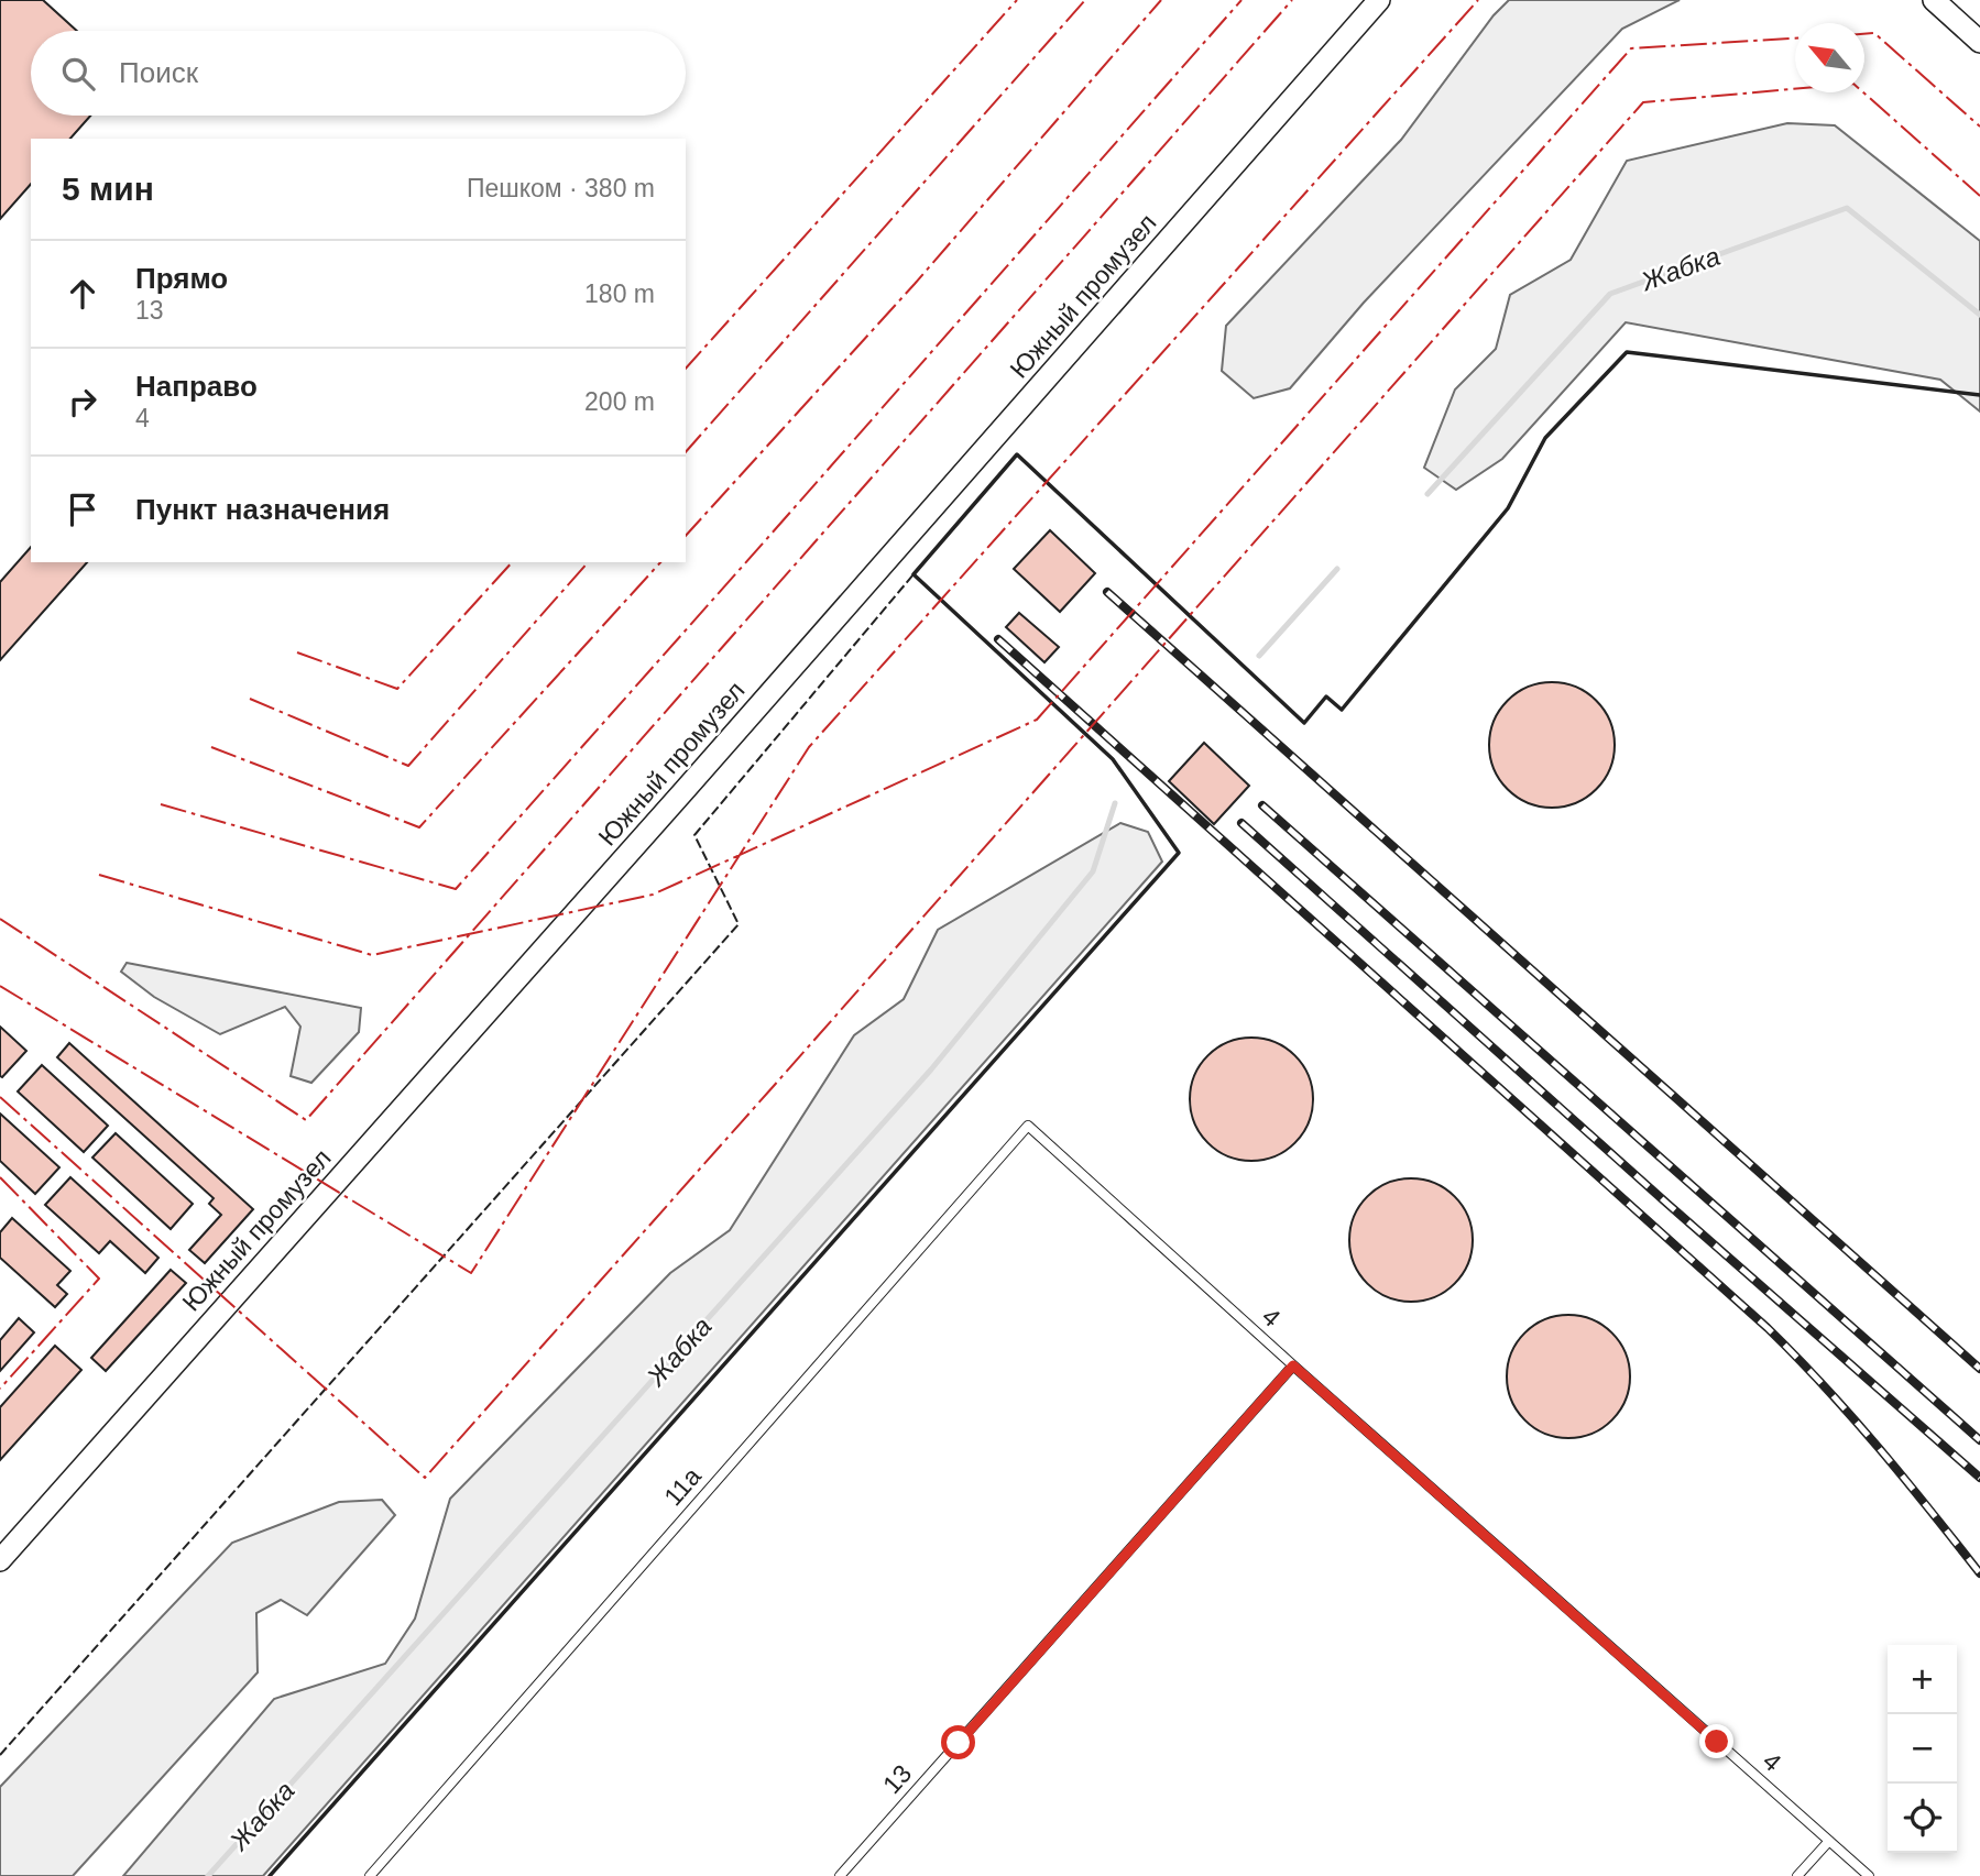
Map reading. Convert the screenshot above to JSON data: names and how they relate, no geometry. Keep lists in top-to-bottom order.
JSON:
{
  "streets": {
    "street": ["Южный промузел"],
    "lane": ["4", "11a", "13"]
  },
  "crossings": [
    ["4", "11a"],
    ["4", "13"]
  ],
  "water": ["Жабка"],
  "north": "top left",
  "page": {
    "search": "Поиск",
    "heading": ["5 мин", "Пешком · 380 m"],
    "list": [
      ["Прямо", "13", "180 m"],
      ["Направо", "4", "200 m"],
      "Пункт назначения"
    ],
    "map_buttons": ["+", "−"]
  }
}
